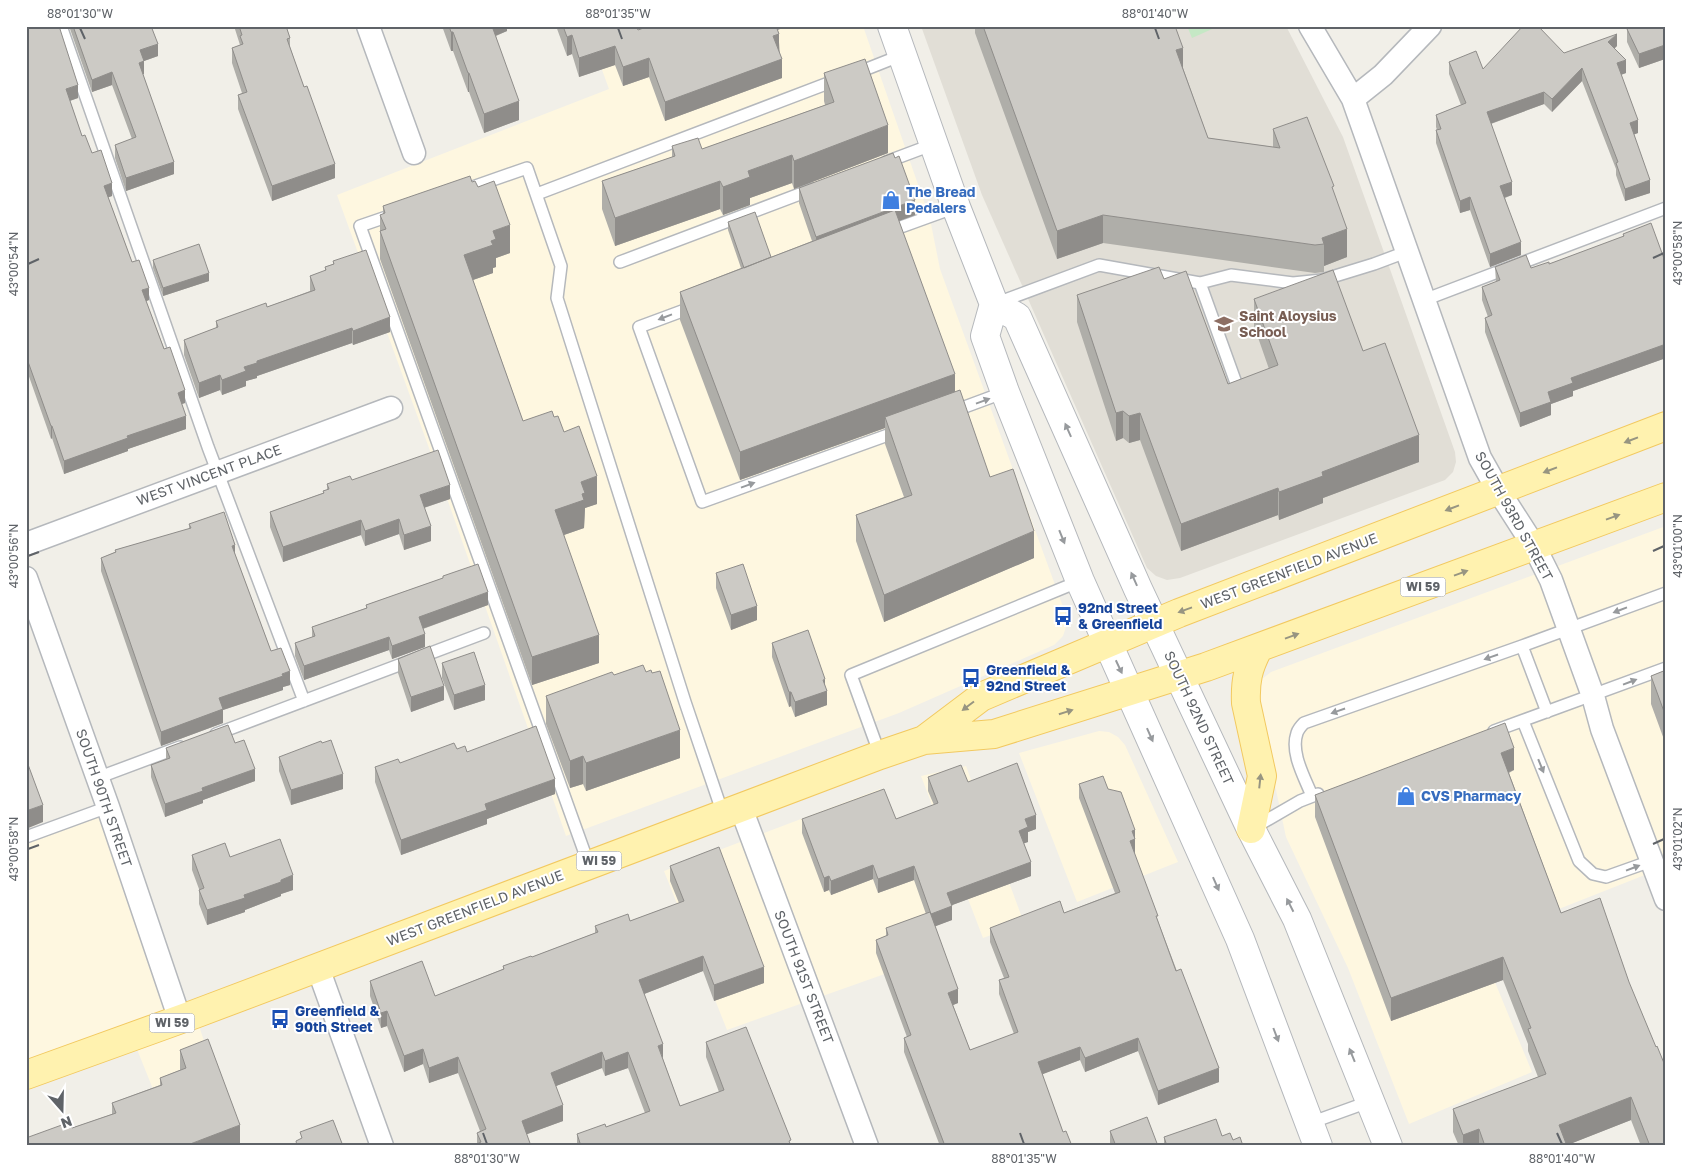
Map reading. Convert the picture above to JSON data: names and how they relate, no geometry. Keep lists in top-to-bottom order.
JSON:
{
  "streets": {
    "main road": ["WEST GREENFIELD AVENUE", "WI 59"],
    "street": [
      "WEST VINCENT PLACE",
      "SOUTH 93RD STREET",
      "SOUTH 92ND STREET",
      "SOUTH 90TH STREET",
      "SOUTH 91ST STREET"
    ]
  },
  "crossings": [
    ["SOUTH 93RD STREET", "WEST GREENFIELD AVENUE"],
    ["WEST GREENFIELD AVENUE", "SOUTH 92ND STREET"],
    ["WEST GREENFIELD AVENUE", "SOUTH 90TH STREET"],
    ["WEST GREENFIELD AVENUE", "SOUTH 91ST STREET"]
  ],
  "places": {
    "shop": ["The Bread Pedalers", "CVS Pharmacy"],
    "school or university": ["Saint Aloysius School"],
    "bus stop": ["92nd Street & Greenfield", "Greenfield & 92nd Street", "Greenfield & 90th Street"]
  },
  "north": "bottom",
  "coordinates": [
    "88°01'30\"W",
    "88°01'35\"W",
    "88°01'40\"W",
    "43°00'58\"N",
    "43°00'54\"N",
    "43°01'00\"N",
    "43°00'56\"N",
    "43°01'02\"N"
  ]
}
